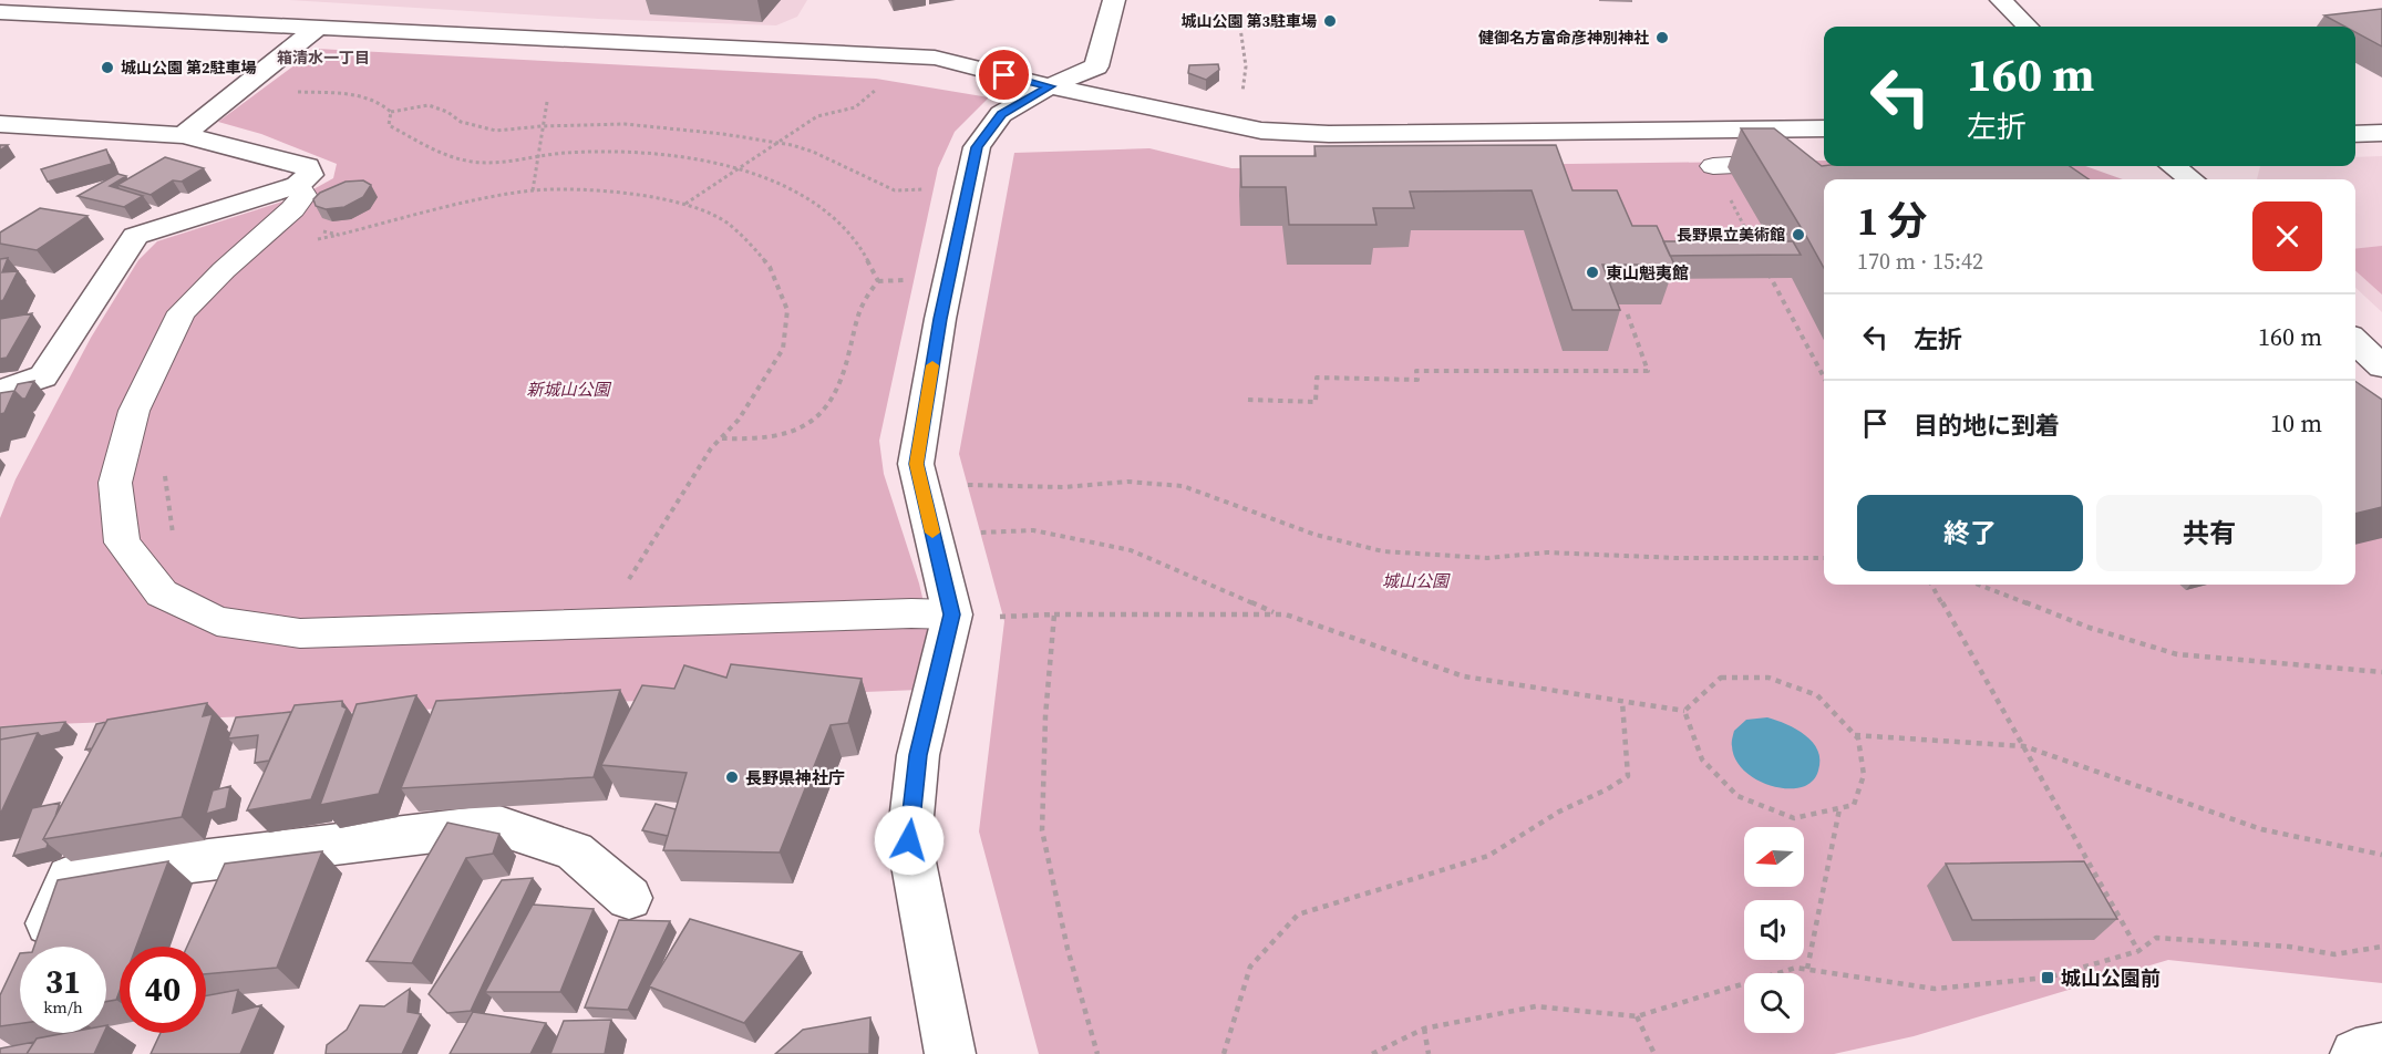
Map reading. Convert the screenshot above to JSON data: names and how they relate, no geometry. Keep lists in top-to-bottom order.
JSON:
{
  "districts": ["箱清水一丁目"],
  "parks": ["新城山公園", "城山公園"],
  "places": {
    "other": [
      "城山公園 第3駐車場",
      "健御名方富命彦神別神社",
      "城山公園 第2駐車場",
      "長野県立美術館",
      "東山魁夷館",
      "長野県神社庁"
    ],
    "transit": ["城山公園前"]
  },
  "north": "left",
  "page": {
    "turn": ["160 m", "左折"],
    "heading": ["1 分", "170 m · 15:42"],
    "list": [
      {
        "name": "左折",
        "value": "160 m"
      },
      {
        "name": "目的地に到着",
        "value": "10 m"
      }
    ],
    "buttons": ["終了", "共有"],
    "speed": "31 km/h",
    "limit": "40"
  }
}
